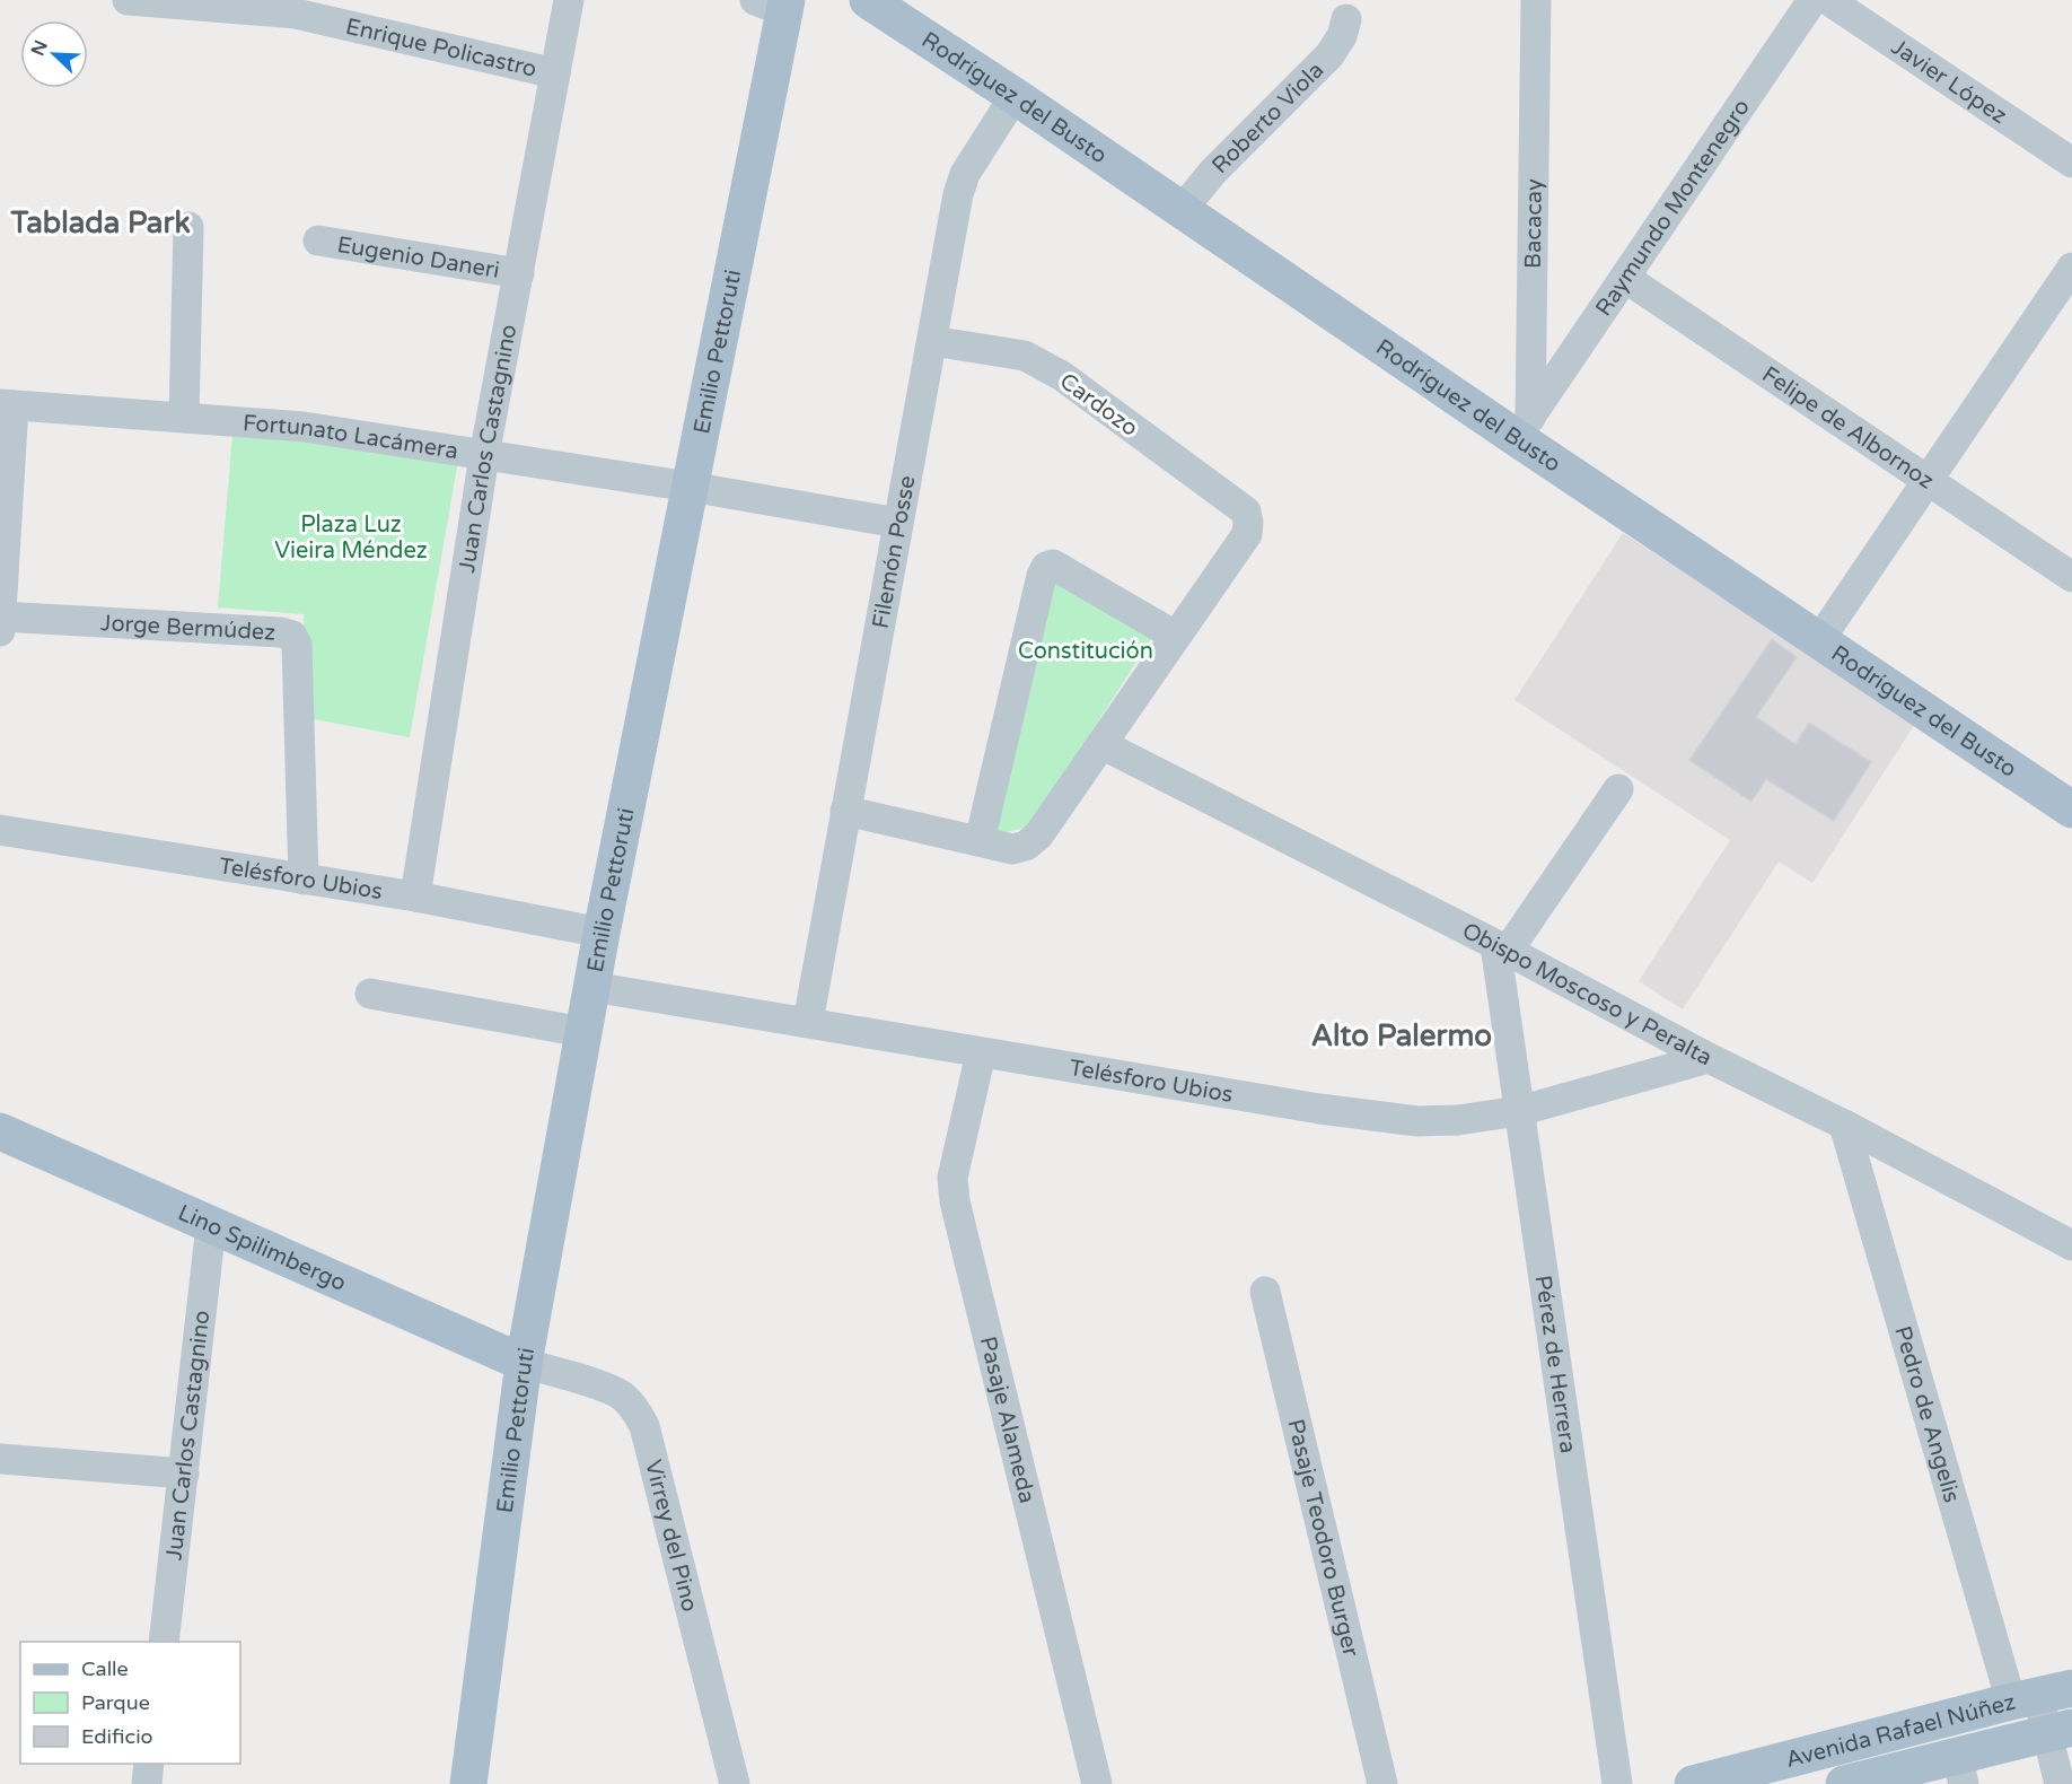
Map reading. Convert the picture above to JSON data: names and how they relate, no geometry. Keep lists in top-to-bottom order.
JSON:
{
  "streets": {
    "main road": [
      "Rodríguez del Busto",
      "Emilio Pettoruti",
      "Lino Spilimbergo",
      "Avenida Rafael Núñez"
    ],
    "street": [
      "Enrique Policastro",
      "Javier López",
      "Roberto Viola",
      "Raymundo Montenegro",
      "Bacacay",
      "Eugenio Daneri",
      "Cardozo",
      "Felipe de Albornoz",
      "Fortunato Lacámera",
      "Juan Carlos Castagnino",
      "Filemón Posse",
      "Jorge Bermúdez",
      "Telésforo Ubios",
      "Obispo Moscoso y Peralta",
      "Pérez de Herrera",
      "Pedro de Angelis",
      "Pasaje Alameda",
      "Virrey del Pino",
      "Pasaje Teodoro Burger"
    ]
  },
  "crossings": [
    ["Enrique Policastro", "Juan Carlos Castagnino"],
    ["Rodríguez del Busto", "Roberto Viola"],
    ["Rodríguez del Busto", "Raymundo Montenegro"],
    ["Rodríguez del Busto", "Bacacay"],
    ["Rodríguez del Busto", "Filemón Posse"],
    ["Raymundo Montenegro", "Bacacay"],
    ["Raymundo Montenegro", "Felipe de Albornoz"],
    ["Eugenio Daneri", "Juan Carlos Castagnino"],
    ["Emilio Pettoruti", "Fortunato Lacámera"],
    ["Emilio Pettoruti", "Telésforo Ubios"],
    ["Emilio Pettoruti", "Lino Spilimbergo"],
    ["Emilio Pettoruti", "Virrey del Pino"],
    ["Cardozo", "Filemón Posse"],
    ["Fortunato Lacámera", "Juan Carlos Castagnino"],
    ["Fortunato Lacámera", "Filemón Posse"],
    ["Juan Carlos Castagnino", "Telésforo Ubios"],
    ["Juan Carlos Castagnino", "Lino Spilimbergo"],
    ["Filemón Posse", "Telésforo Ubios"],
    ["Jorge Bermúdez", "Telésforo Ubios"],
    ["Telésforo Ubios", "Obispo Moscoso y Peralta"],
    ["Telésforo Ubios", "Pérez de Herrera"],
    ["Telésforo Ubios", "Pasaje Alameda"],
    ["Obispo Moscoso y Peralta", "Pérez de Herrera"],
    ["Obispo Moscoso y Peralta", "Pedro de Angelis"],
    ["Lino Spilimbergo", "Virrey del Pino"],
    ["Pedro de Angelis", "Avenida Rafael Núñez"]
  ],
  "districts": ["Tablada Park", "Alto Palermo"],
  "parks": ["Plaza Luz Vieira Méndez", "Constitución"],
  "legend": ["Calle", "Parque", "Edificio"],
  "north": "top left"
}
